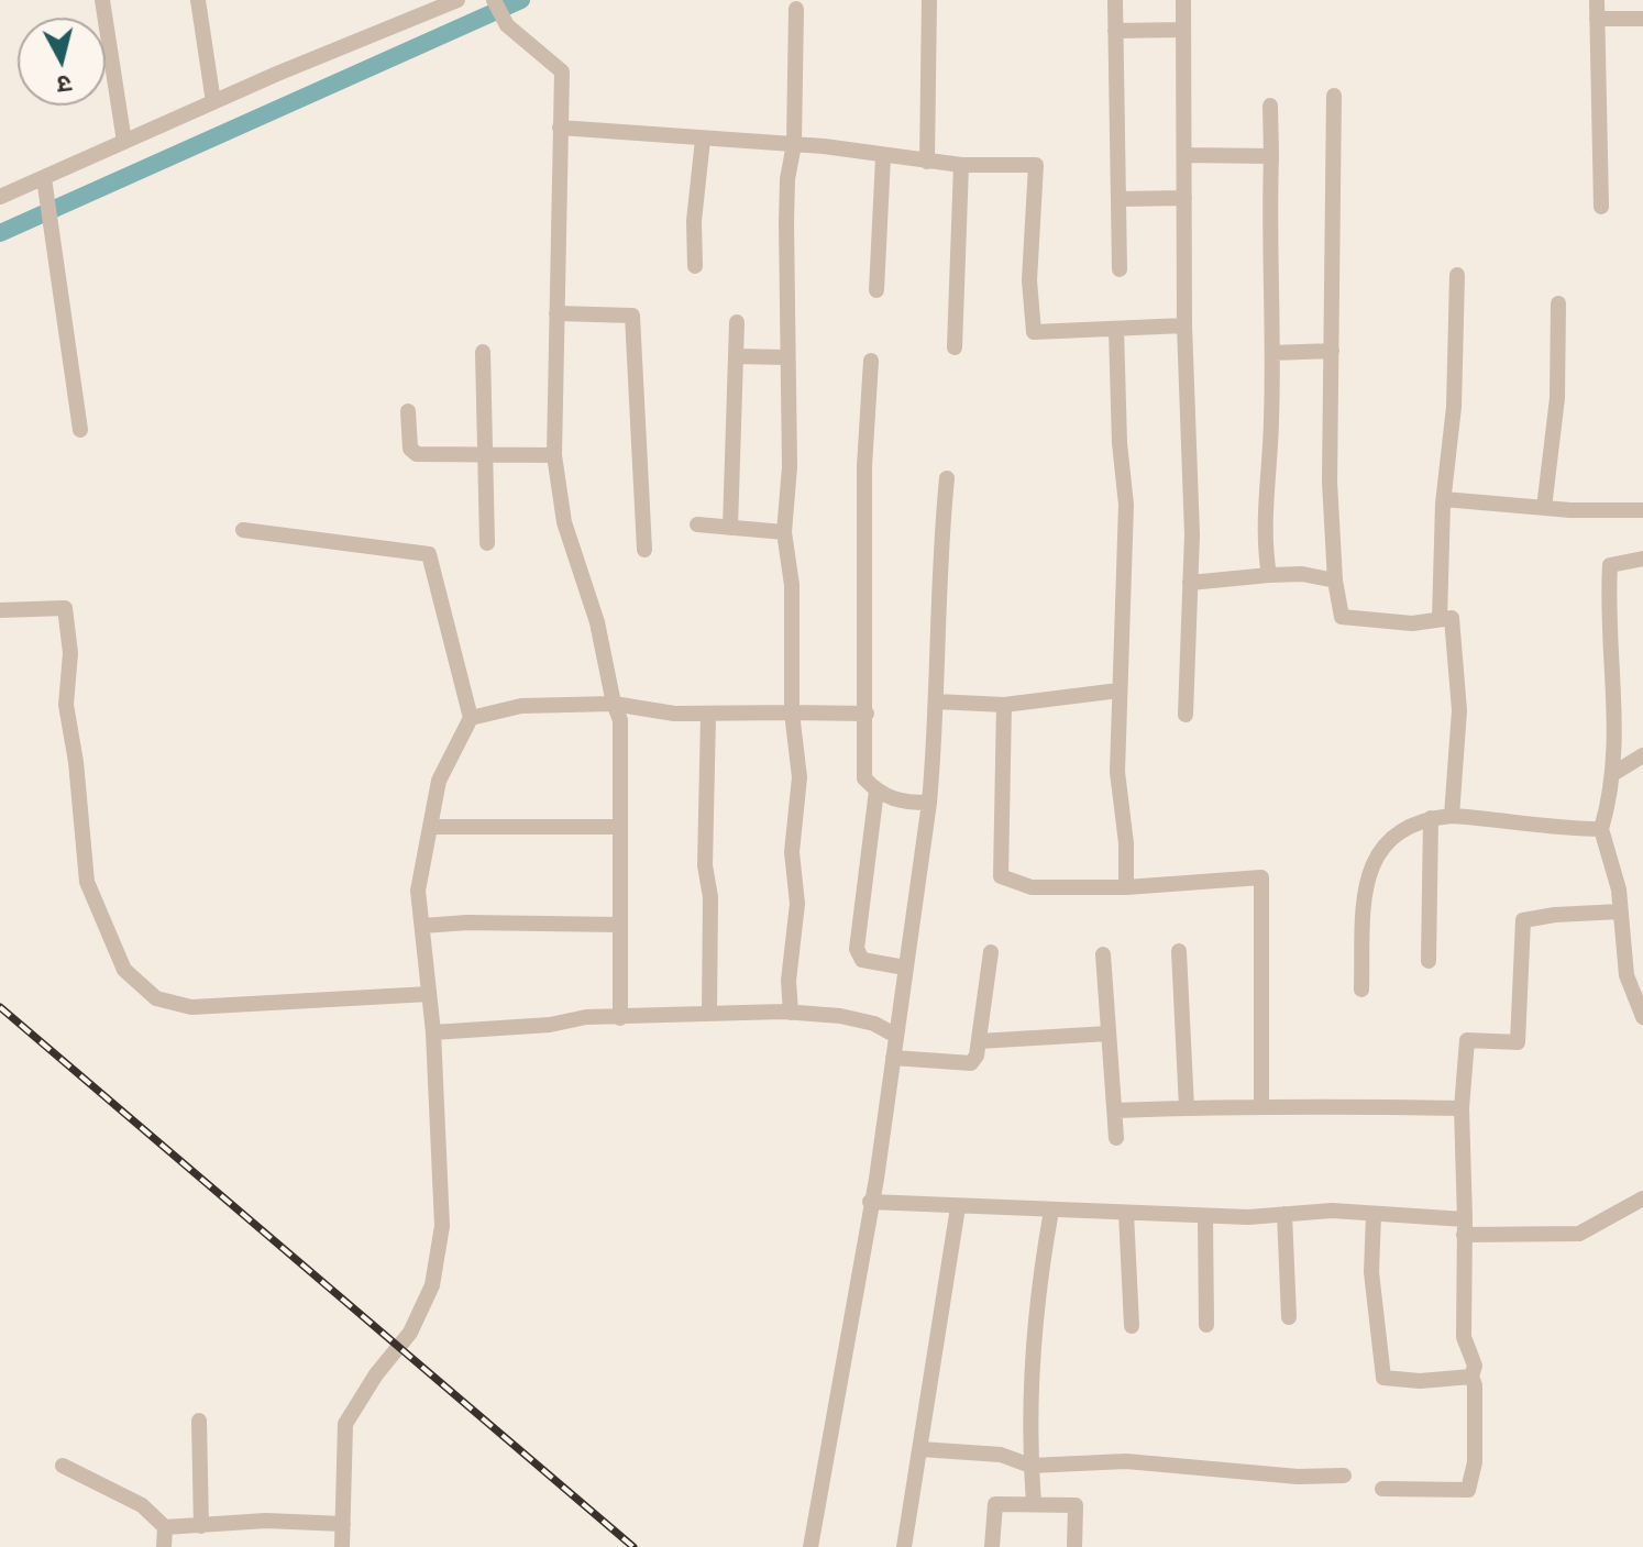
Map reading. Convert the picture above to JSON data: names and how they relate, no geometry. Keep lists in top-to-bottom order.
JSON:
{
  "north": "bottom"
}
